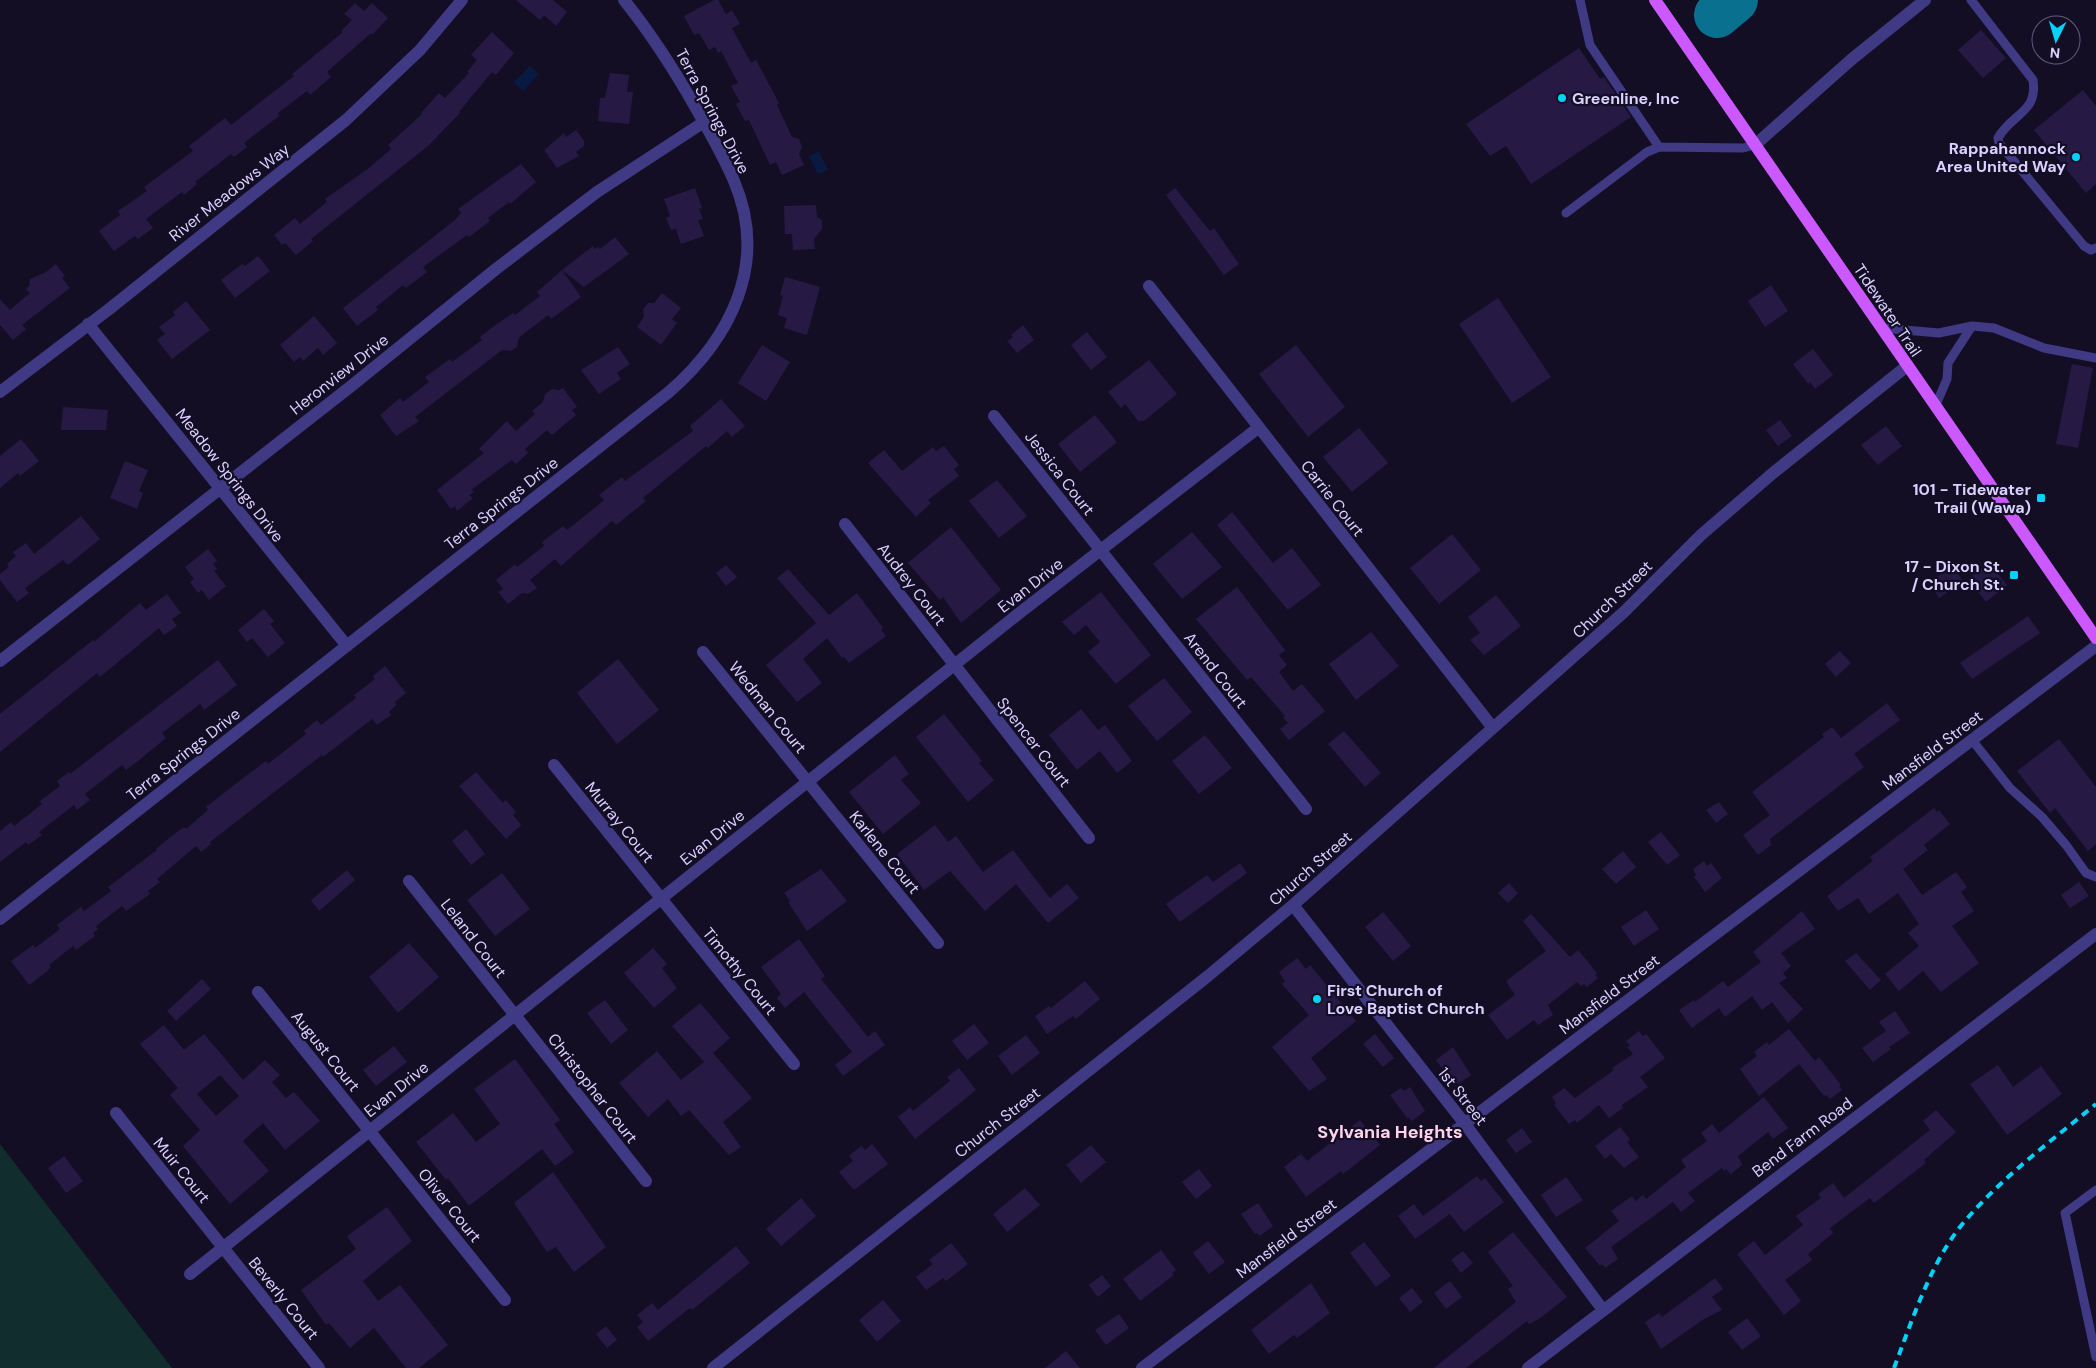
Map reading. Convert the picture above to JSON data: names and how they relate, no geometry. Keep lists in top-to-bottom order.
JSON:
{
  "streets": {
    "main road": ["Tidewater Trail"],
    "street": [
      "Terra Springs Drive",
      "River Meadows Way",
      "Heronview Drive",
      "Jessica Court",
      "Meadow Springs Drive",
      "Carrie Court",
      "Audrey Court",
      "Evan Drive",
      "Church Street",
      "Arend Court",
      "Wedman Court",
      "Spencer Court",
      "Mansfield Street",
      "Murray Court",
      "Karlene Court",
      "Leland Court",
      "Timothy Court",
      "August Court",
      "Christopher Court",
      "1st Street",
      "Bend Farm Road",
      "Muir Court",
      "Oliver Court",
      "Beverly Court"
    ]
  },
  "crossings": [
    ["Terra Springs Drive", "Heronview Drive"],
    ["Terra Springs Drive", "Meadow Springs Drive"],
    ["River Meadows Way", "Meadow Springs Drive"],
    ["Tidewater Trail", "Church Street"],
    ["Heronview Drive", "Meadow Springs Drive"],
    ["Jessica Court", "Evan Drive"],
    ["Jessica Court", "Arend Court"],
    ["Carrie Court", "Evan Drive"],
    ["Carrie Court", "Church Street"],
    ["Audrey Court", "Evan Drive"],
    ["Audrey Court", "Spencer Court"],
    ["Evan Drive", "Arend Court"],
    ["Evan Drive", "Wedman Court"],
    ["Evan Drive", "Spencer Court"],
    ["Evan Drive", "Murray Court"],
    ["Evan Drive", "Karlene Court"],
    ["Evan Drive", "Leland Court"],
    ["Evan Drive", "Timothy Court"],
    ["Evan Drive", "August Court"],
    ["Evan Drive", "Christopher Court"],
    ["Evan Drive", "Muir Court"],
    ["Evan Drive", "Oliver Court"],
    ["Evan Drive", "Beverly Court"],
    ["Church Street", "1st Street"],
    ["Wedman Court", "Karlene Court"],
    ["Mansfield Street", "1st Street"],
    ["Murray Court", "Timothy Court"],
    ["Leland Court", "Christopher Court"],
    ["August Court", "Oliver Court"],
    ["1st Street", "Bend Farm Road"],
    ["Muir Court", "Beverly Court"]
  ],
  "districts": ["Sylvania Heights"],
  "places": {
    "other": ["Greenline, Inc", "Rappahannock Area United Way", "First Church of Love Baptist Church"],
    "transit": ["101 - Tidewater Trail (Wawa)", "17 - Dixon St. / Church St."]
  },
  "north": "bottom"
}
